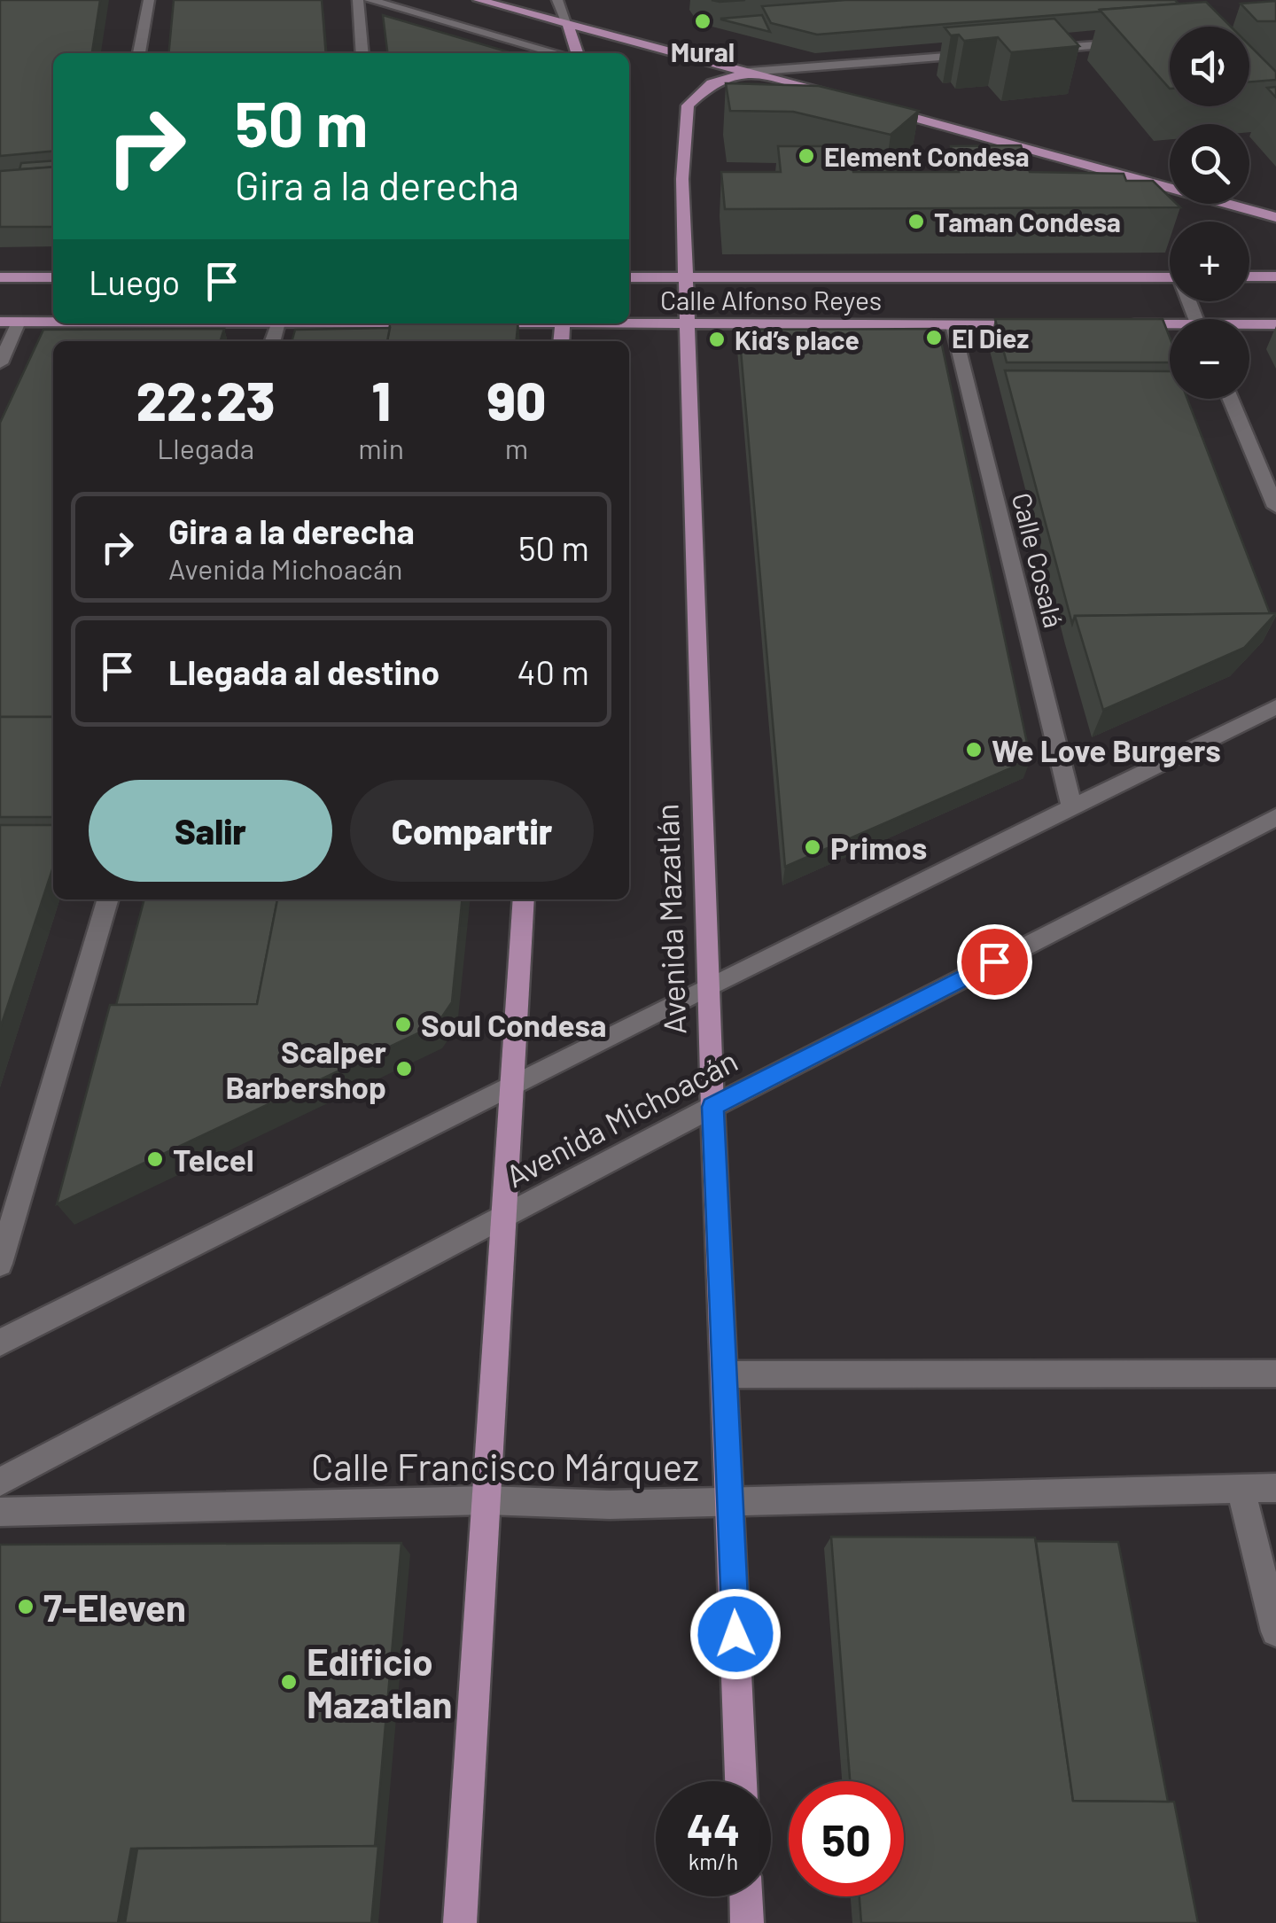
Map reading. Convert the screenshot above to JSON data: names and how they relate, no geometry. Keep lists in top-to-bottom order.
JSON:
{
  "streets": {
    "main road": ["Calle Alfonso Reyes", "Avenida Mazatlán"],
    "street": ["Calle Cosalá", "Avenida Michoacán", "Calle Francisco Márquez"]
  },
  "crossings": [
    ["Calle Alfonso Reyes", "Calle Cosalá"],
    ["Calle Alfonso Reyes", "Avenida Mazatlán"],
    ["Avenida Mazatlán", "Avenida Michoacán"],
    ["Avenida Mazatlán", "Calle Francisco Márquez"]
  ],
  "places": [
    "Mural",
    "Element Condesa",
    "Taman Condesa",
    "El Diez",
    "Kid’s place",
    "We Love Burgers",
    "Primos",
    "Soul Condesa",
    "Scalper Barbershop",
    "Telcel",
    "7-Eleven",
    "Edificio Mazatlan"
  ],
  "page": {
    "map_buttons": ["+", "−"],
    "turn": ["50 m", "Gira a la derecha"],
    "then": "Luego",
    "eta": [
      "22:23",
      "Llegada",
      "1",
      "min",
      "90",
      "m"
    ],
    "list": [
      {
        "name": "Gira a la derecha",
        "note": "Avenida Michoacán",
        "value": "50 m"
      },
      {
        "name": "Llegada al destino",
        "value": "40 m"
      }
    ],
    "buttons": ["Salir", "Compartir"],
    "speed": "44 km/h",
    "limit": "50"
  }
}
